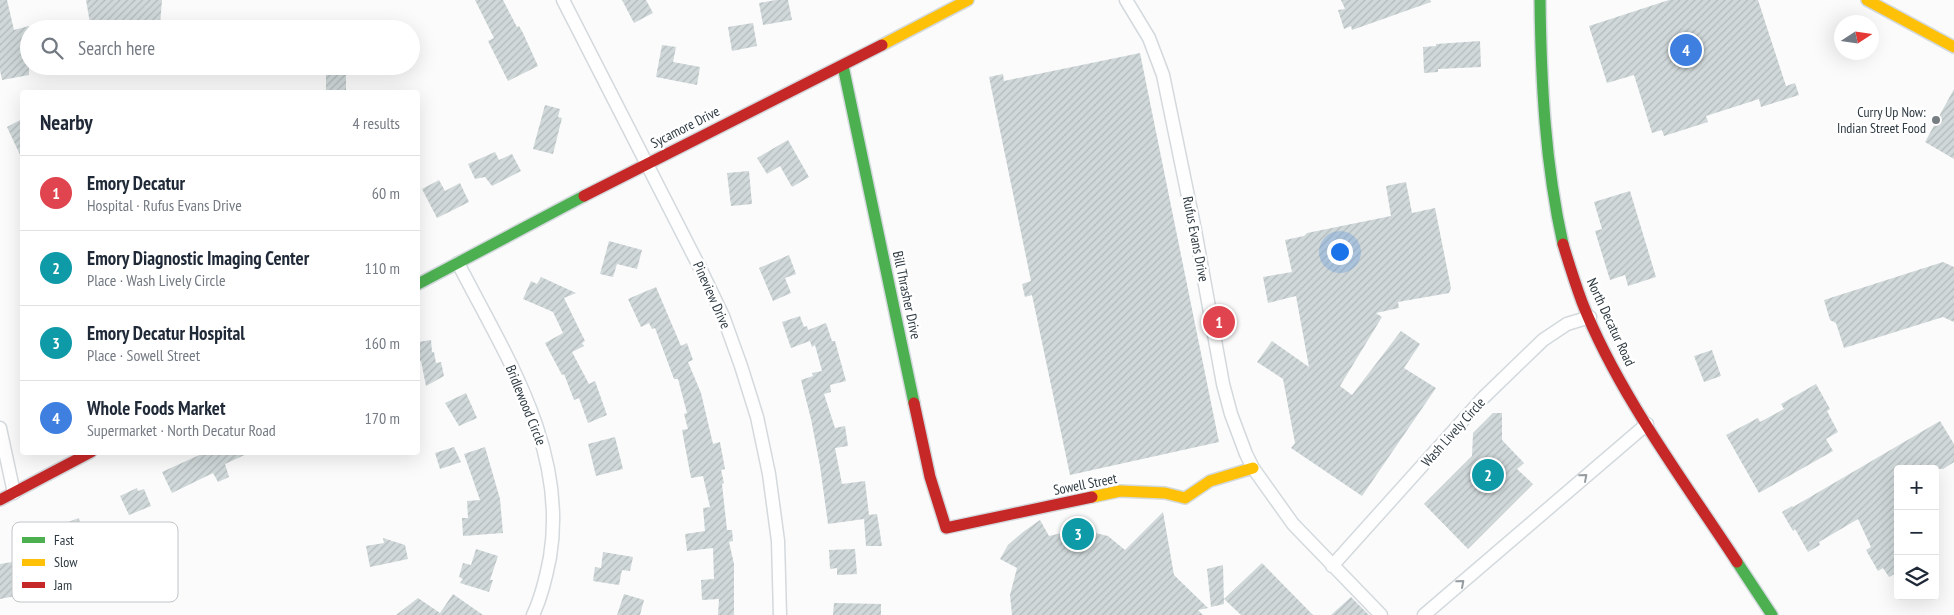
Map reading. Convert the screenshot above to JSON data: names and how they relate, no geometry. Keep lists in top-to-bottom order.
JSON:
{
  "streets": {
    "street": [
      "Sycamore Drive",
      "Rufus Evans Drive",
      "Pineview Drive",
      "Bill Thrasher Drive",
      "North Decatur Road",
      "Bridlewood Circle",
      "Wash Lively Circle",
      "Sowell Street"
    ]
  },
  "crossings": [
    ["Sycamore Drive", "Pineview Drive"],
    ["Sycamore Drive", "Bill Thrasher Drive"],
    ["Sycamore Drive", "Bridlewood Circle"],
    ["Rufus Evans Drive", "Wash Lively Circle"],
    ["Rufus Evans Drive", "Sowell Street"],
    ["Bill Thrasher Drive", "Sowell Street"],
    ["North Decatur Road", "Wash Lively Circle"]
  ],
  "places": ["Curry Up Now: Indian Street Food"],
  "legend": ["Fast", "Slow", "Jam"],
  "north": "right",
  "page": {
    "search": "Search here",
    "pins": [
      "4",
      "1",
      "2",
      "3"
    ],
    "heading": ["Nearby", "4 results"],
    "list": [
      {
        "mark": "1",
        "name": "Emory Decatur",
        "note": "Hospital · Rufus Evans Drive",
        "value": "60 m"
      },
      {
        "mark": "2",
        "name": "Emory Diagnostic Imaging Center",
        "note": "Place · Wash Lively Circle",
        "value": "110 m"
      },
      {
        "mark": "3",
        "name": "Emory Decatur Hospital",
        "note": "Place · Sowell Street",
        "value": "160 m"
      },
      {
        "mark": "4",
        "name": "Whole Foods Market",
        "note": "Supermarket · North Decatur Road",
        "value": "170 m"
      }
    ],
    "map_buttons": ["+", "−"]
  }
}
